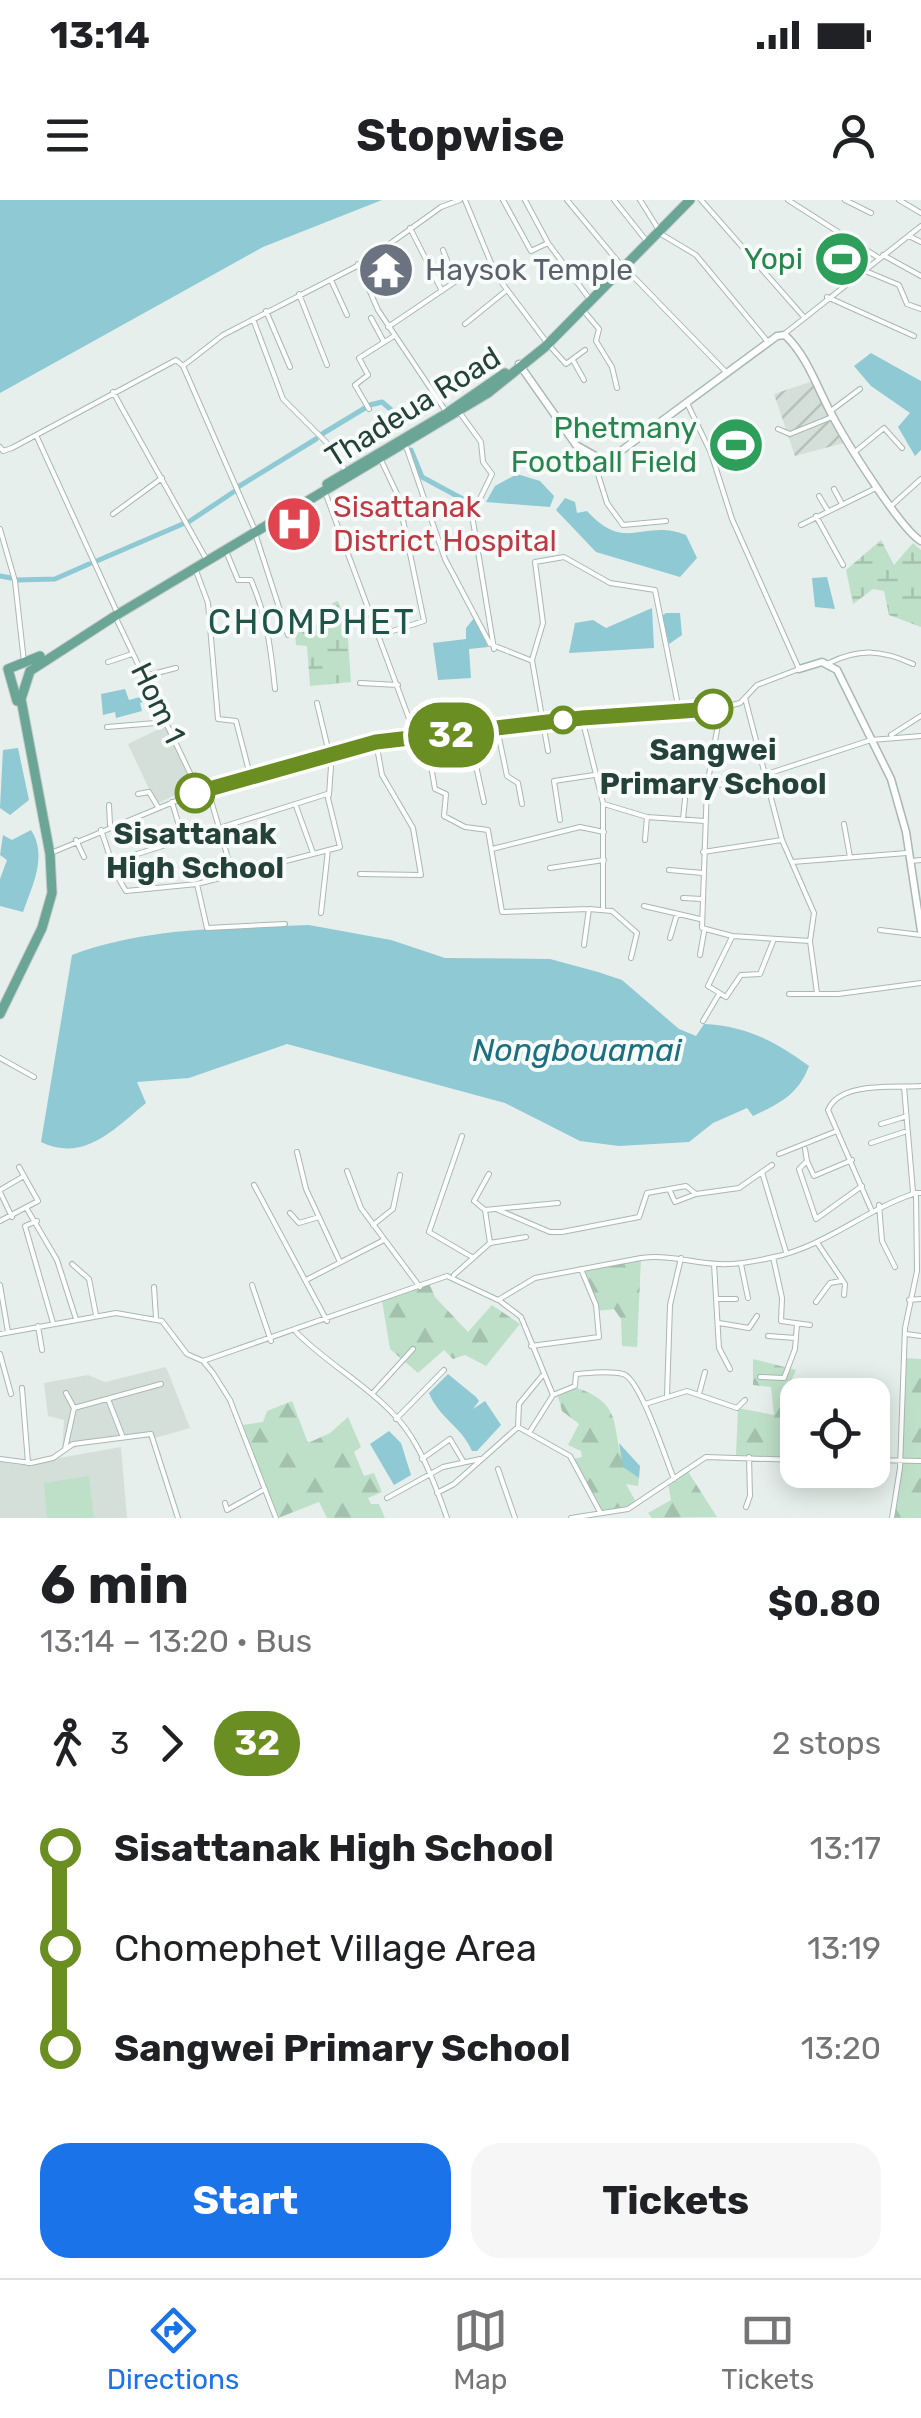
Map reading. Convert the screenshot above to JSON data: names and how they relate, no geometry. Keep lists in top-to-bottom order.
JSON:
{
  "streets": {
    "main road": ["Thadeua Road"],
    "street": ["Hom 1"]
  },
  "crossings": [
    ["Thadeua Road", "Hom 1"]
  ],
  "districts": ["CHOMPHET"],
  "water": ["Nongbouamai"],
  "places": {
    "sports": ["Yopi", "Phetmany Football Field"],
    "temple": ["Haysok Temple"],
    "hospital": ["Sisattanak District Hospital"],
    "other": ["Sangwei Primary School", "Sisattanak High School"]
  },
  "lines": ["bus line 32"],
  "page": {
    "status": "13:14",
    "header": "Stopwise",
    "on_map": "32",
    "heading": ["6 min", "13:14 – 13:20 · Bus", "$0.80"],
    "legs": ["3", "32", "2 stops"],
    "list": [
      {
        "name": "Sisattanak High School",
        "value": "13:17"
      },
      {
        "name": "Chomephet Village Area",
        "value": "13:19"
      },
      {
        "name": "Sangwei Primary School",
        "value": "13:20"
      }
    ],
    "buttons": ["Start", "Tickets"],
    "tabs": ["Directions", "Map", "Tickets"]
  }
}
